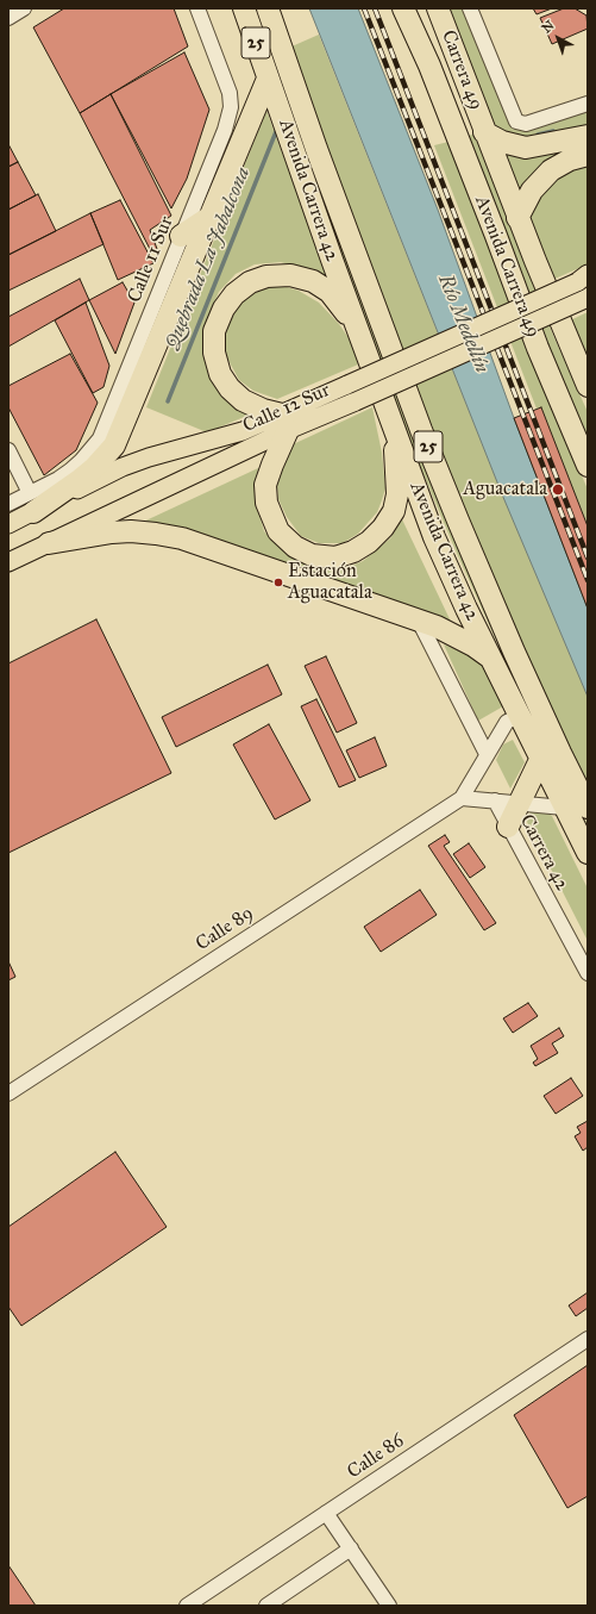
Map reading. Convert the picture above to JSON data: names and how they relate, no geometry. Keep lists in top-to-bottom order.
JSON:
{
  "streets": {
    "highway": [
      "25",
      "Carrera 49",
      "Avenida Carrera 42",
      "Avenida Carrera 49"
    ],
    "main road": ["Calle 12 Sur"],
    "street": [
      "Calle 11 Sur",
      "Carrera 42",
      "Calle 89",
      "Calle 86"
    ]
  },
  "crossings": [
    ["25", "Avenida Carrera 42"],
    ["Carrera 49", "Avenida Carrera 49"],
    ["Avenida Carrera 42", "Calle 89"],
    ["Calle 11 Sur", "Calle 12 Sur"]
  ],
  "water": ["Quebrada La Jabalcona", "Río Medellín"],
  "places": ["Aguacatala", "Estación Aguacatala"],
  "north": "top left"
}
